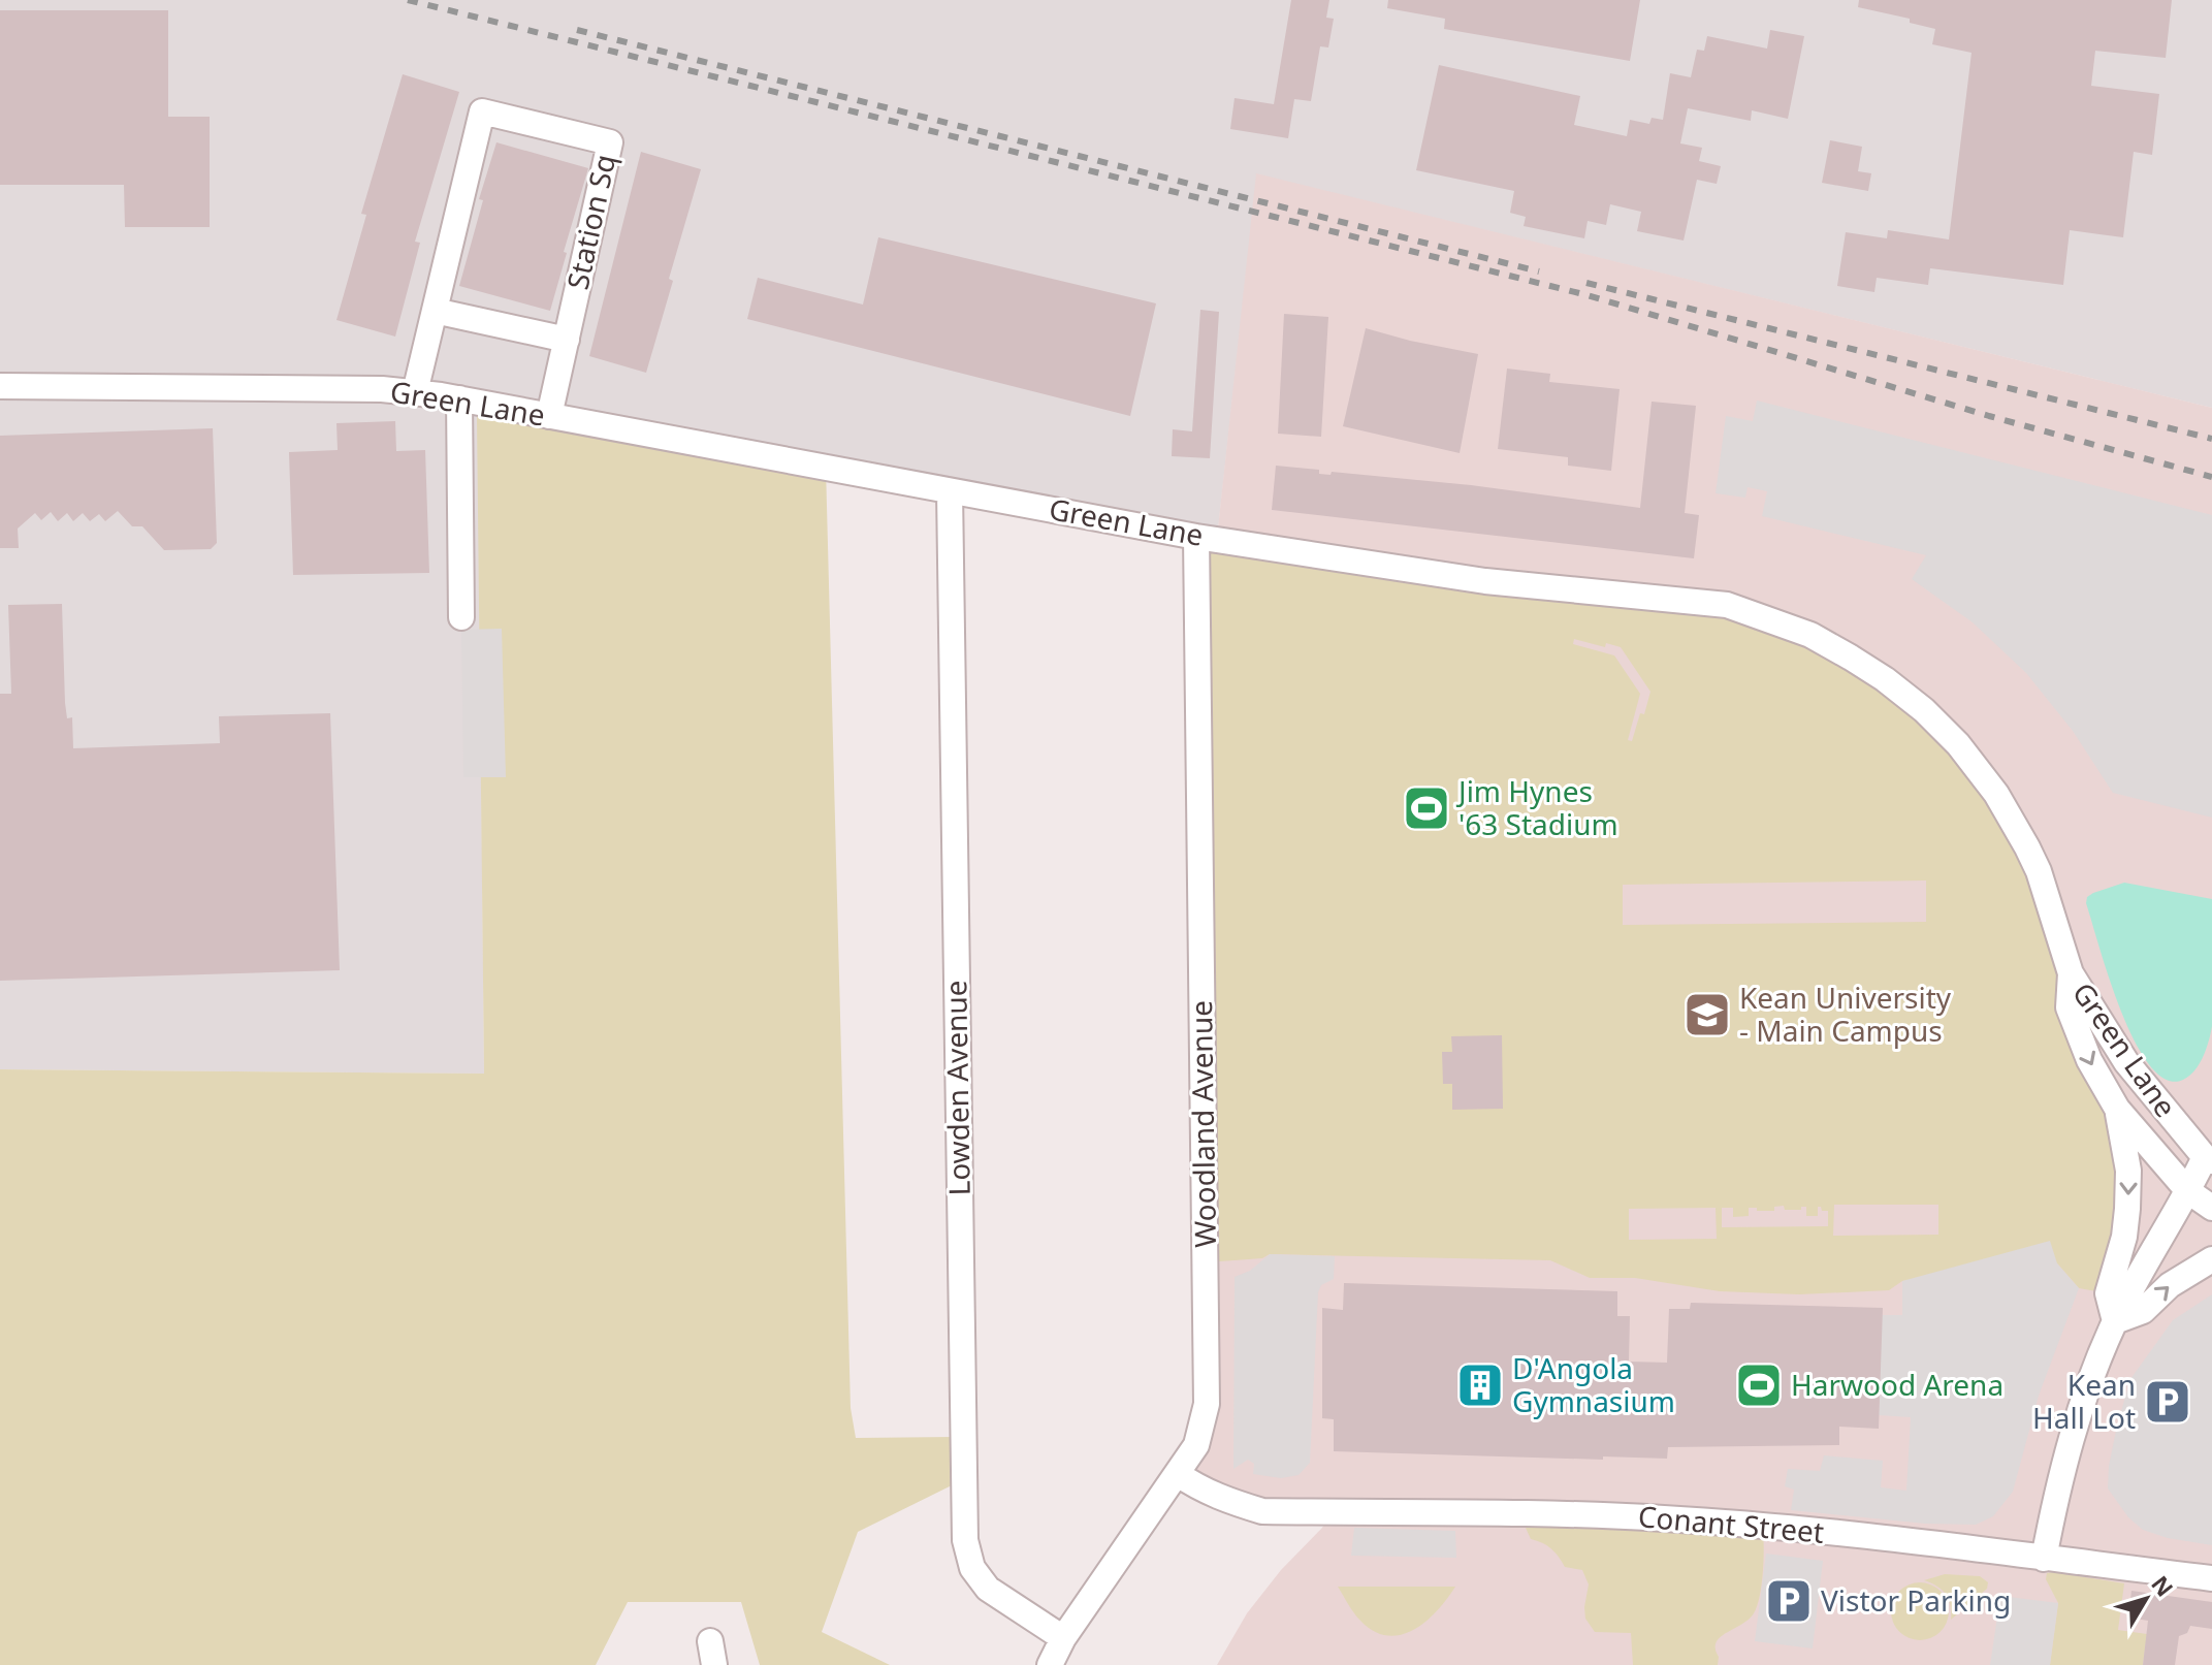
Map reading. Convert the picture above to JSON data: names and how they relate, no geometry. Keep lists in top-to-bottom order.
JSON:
{
  "streets": {
    "street": [
      "Station Sq",
      "Green Lane",
      "Lowden Avenue",
      "Woodland Avenue",
      "Conant Street"
    ]
  },
  "crossings": [
    ["Station Sq", "Green Lane"],
    ["Green Lane", "Lowden Avenue"],
    ["Green Lane", "Woodland Avenue"],
    ["Lowden Avenue", "Woodland Avenue"],
    ["Woodland Avenue", "Conant Street"]
  ],
  "places": {
    "sports": ["Jim Hynes '63 Stadium", "Harwood Arena"],
    "school or university": ["Kean University - Main Campus"],
    "building": ["D'Angola Gymnasium"],
    "parking": ["Kean Hall Lot", "Vistor Parking"]
  },
  "north": "top right"
}
